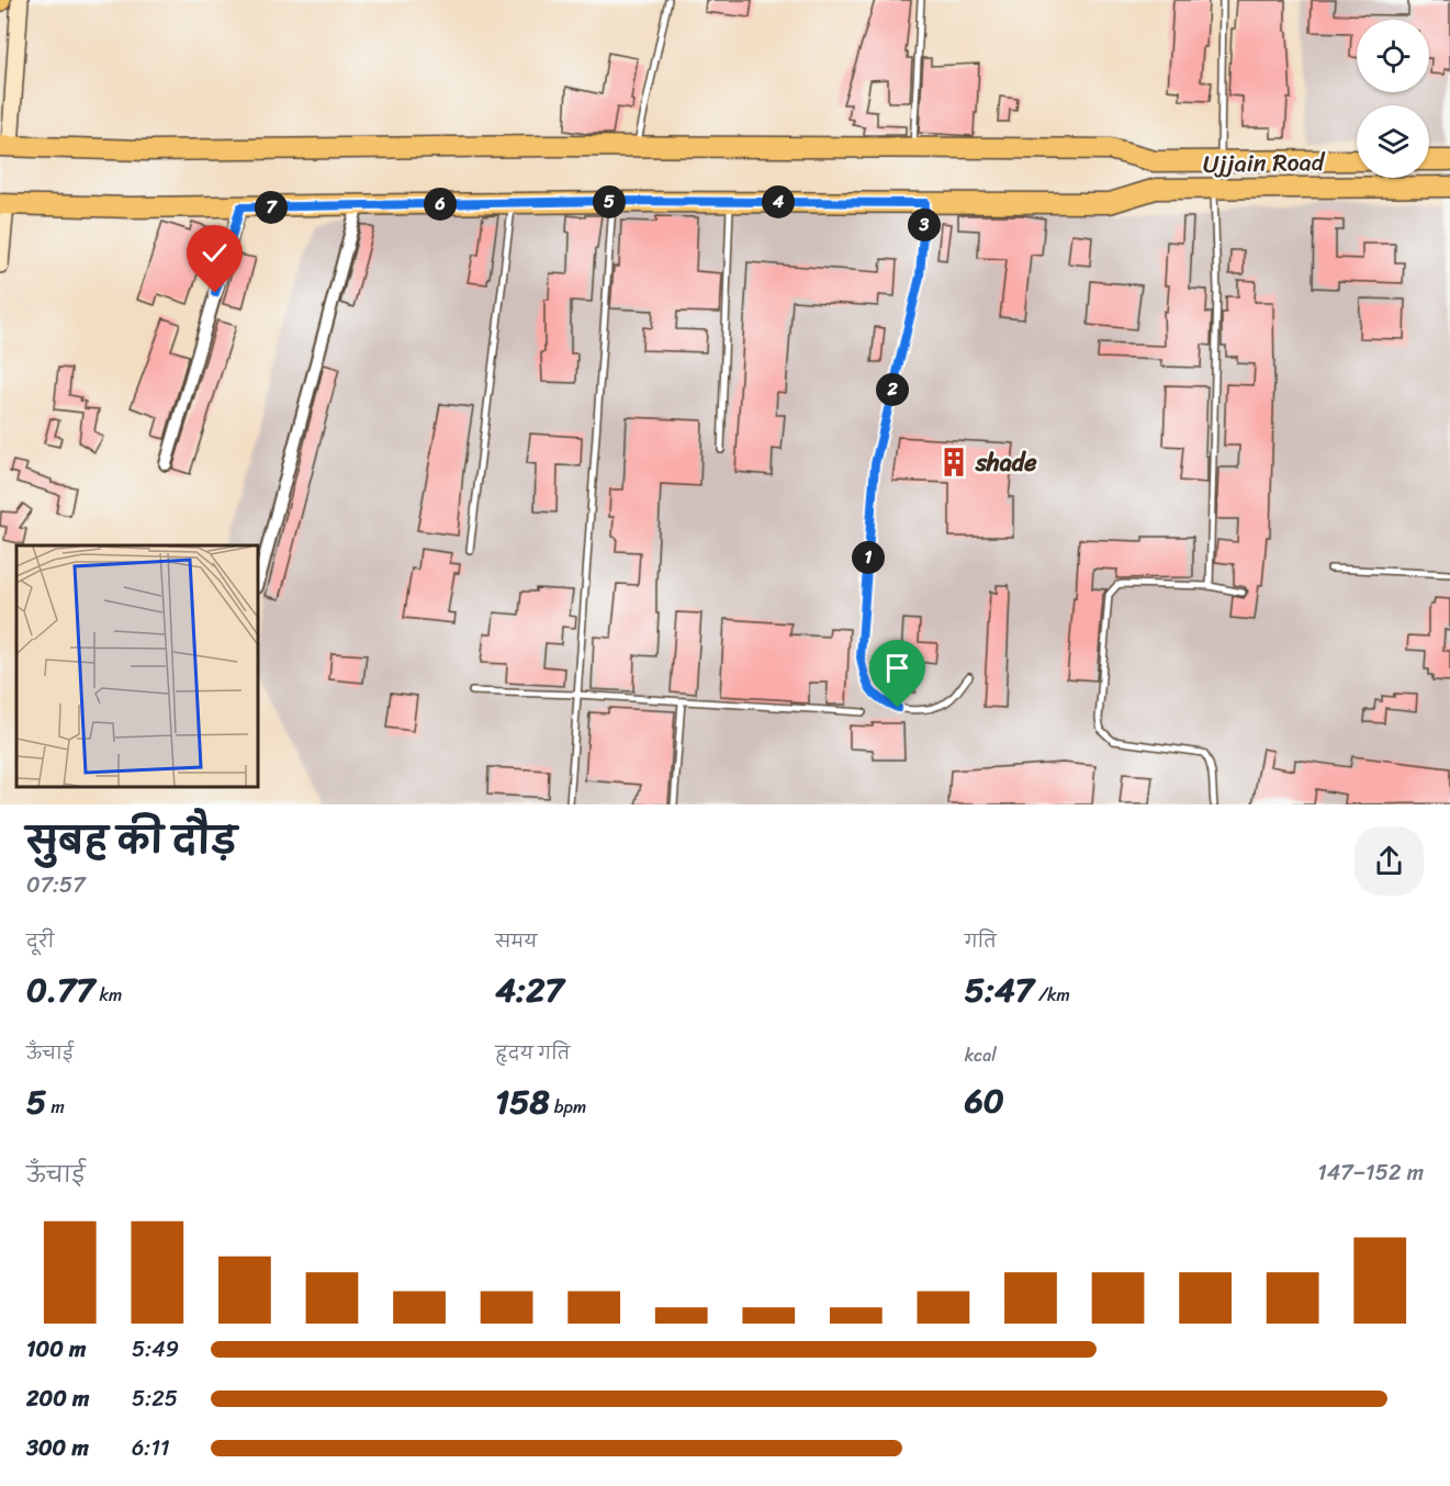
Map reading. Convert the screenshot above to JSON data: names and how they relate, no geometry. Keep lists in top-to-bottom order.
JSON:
{
  "streets": {
    "main road": ["Ujjain Road"]
  },
  "places": {
    "building": ["shade"]
  },
  "page": {
    "pins": [
      "4",
      "5",
      "6",
      "7",
      "3",
      "2",
      "1"
    ],
    "heading": ["सुबह की दौड़", "07:57"],
    "stats": [
      ["दूरी", "0.77 km"],
      ["समय", "4:27"],
      ["गति", "5:47 /km"],
      ["ऊँचाई", "5 m"],
      ["हृदय गति", "158 bpm"],
      ["kcal", "60"]
    ],
    "chart": ["ऊँचाई", "147–152 m"],
    "list": [
      {
        "name": "100 m",
        "note": "5:49"
      },
      {
        "name": "200 m",
        "note": "5:25"
      },
      {
        "name": "300 m",
        "note": "6:11"
      }
    ]
  }
}
